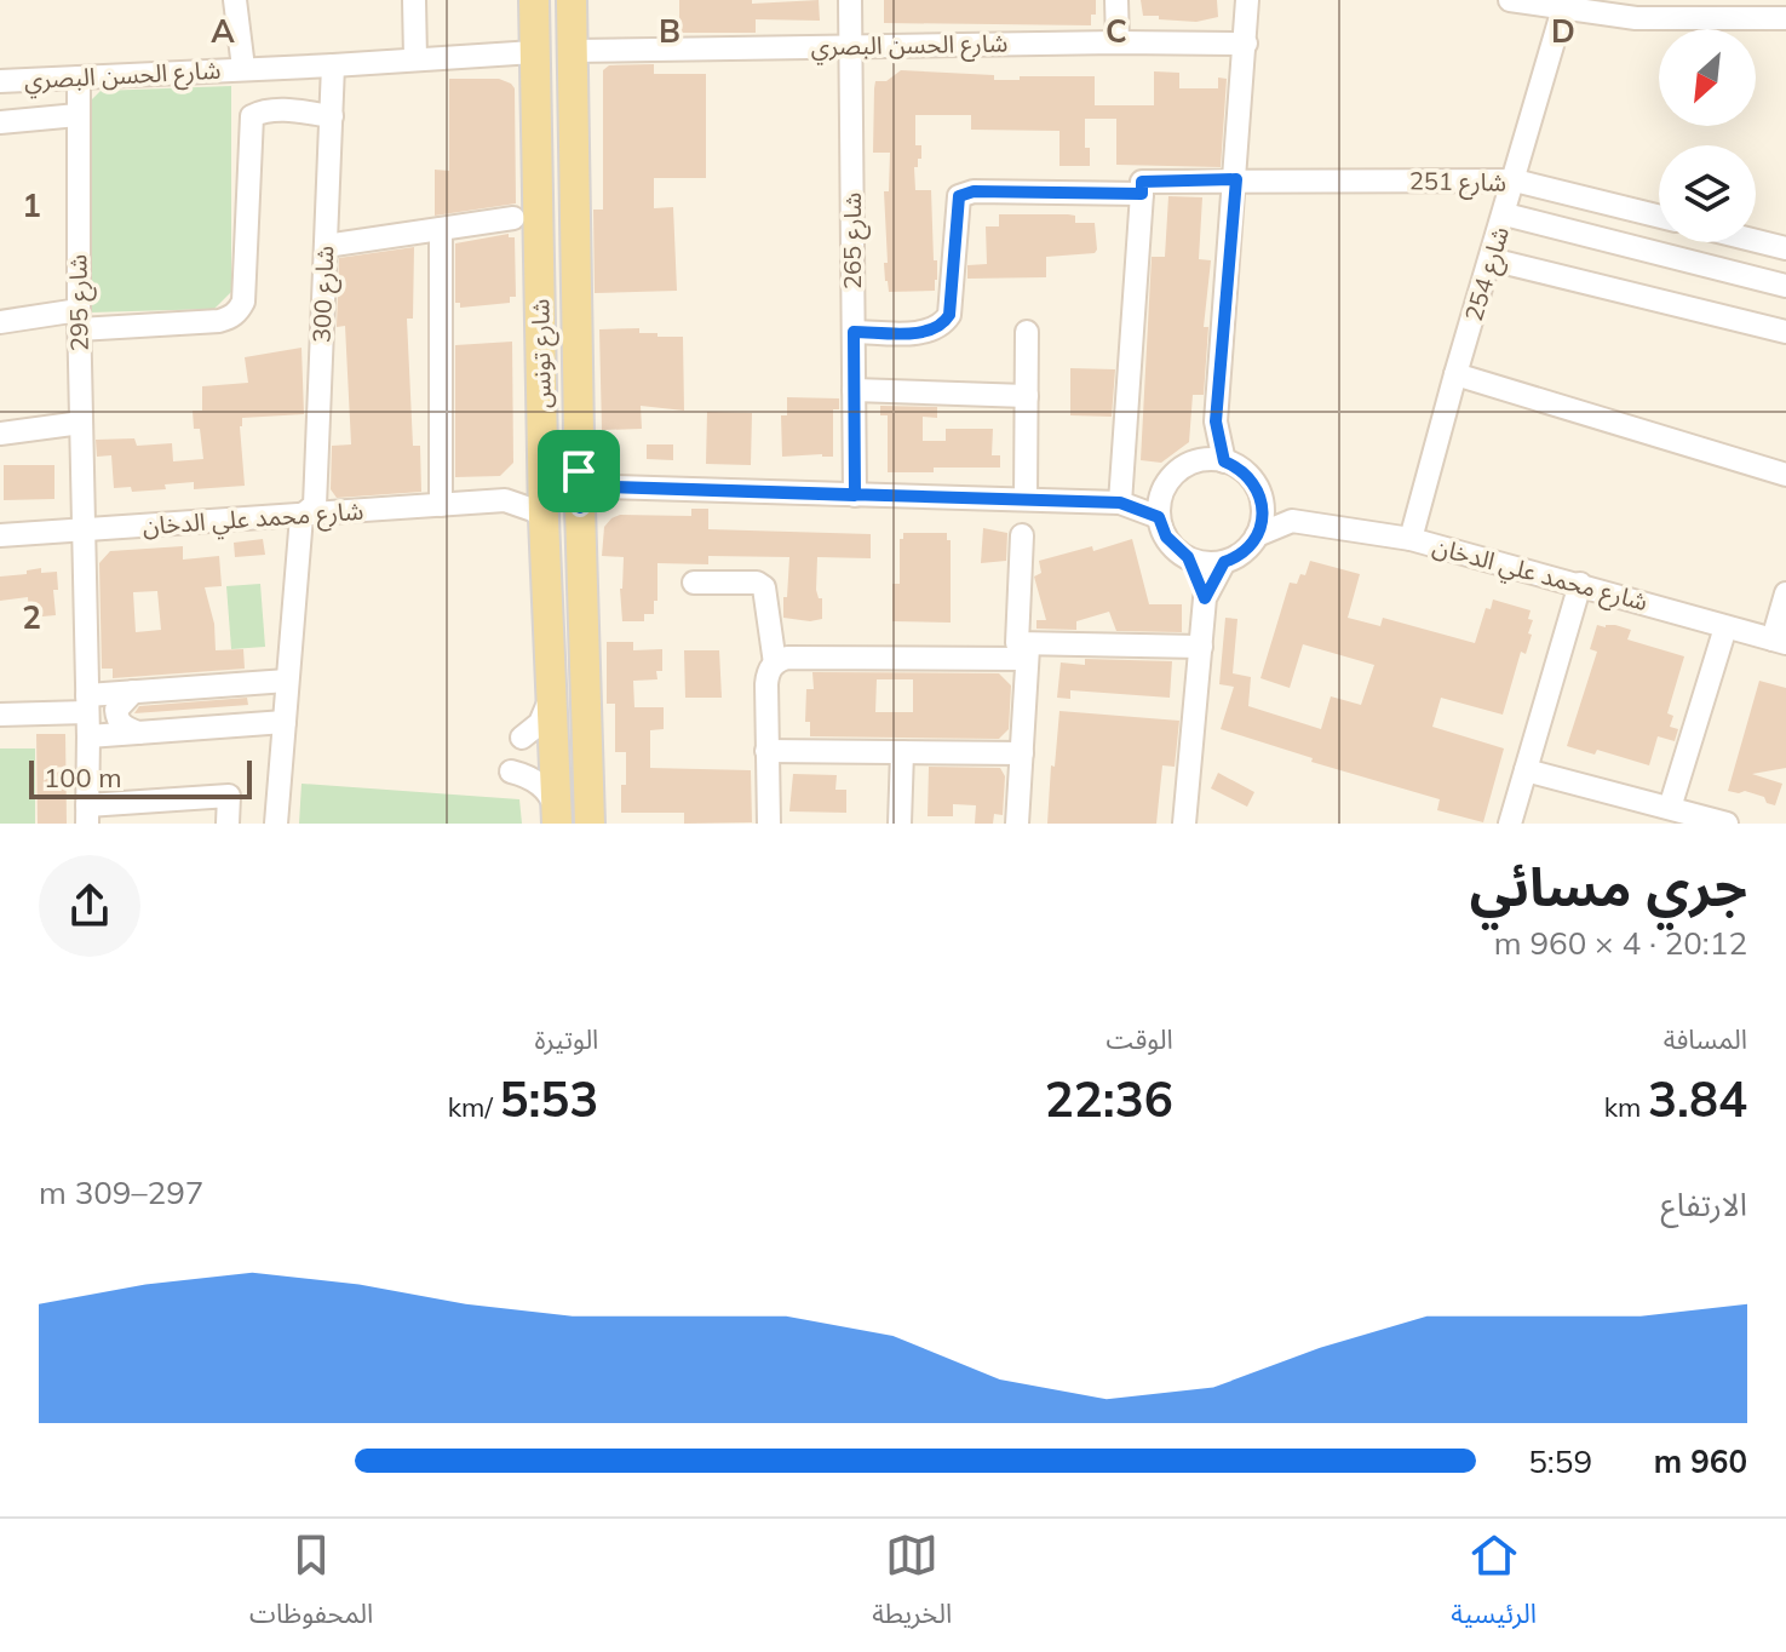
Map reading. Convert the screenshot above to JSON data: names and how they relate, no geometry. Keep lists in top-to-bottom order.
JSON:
{
  "streets": {
    "main road": ["شارع تونس"],
    "street": [
      "شارع الحسن البصري",
      "شارع 251",
      "شارع 265",
      "شارع 254",
      "شارع 300",
      "شارع 295",
      "شارع محمد علي الدخان"
    ]
  },
  "crossings": [
    ["شارع الحسن البصري", "شارع 265"],
    ["شارع الحسن البصري", "شارع 300"],
    ["شارع الحسن البصري", "شارع 295"],
    ["شارع الحسن البصري", "شارع تونس"],
    ["شارع 251", "شارع 254"],
    ["شارع 254", "شارع محمد علي الدخان"],
    ["شارع 300", "شارع محمد علي الدخان"],
    ["شارع 295", "شارع محمد علي الدخان"],
    ["شارع تونس", "شارع محمد علي الدخان"]
  ],
  "scale_bar": "100 m",
  "north": "bottom left",
  "page": {
    "scale": "100 m",
    "heading": ["جري مسائي", "20:12 · 4 × 960 m"],
    "stats": [
      ["المسافة", "3.84 km"],
      ["الوقت", "22:36"],
      ["الوتيرة", "5:53 /km"]
    ],
    "chart": ["الارتفاع", "297–309 m"],
    "list": [
      {
        "name": "960 m",
        "note": "5:59"
      }
    ],
    "tabs": ["الرئيسية", "الخريطة", "المحفوظات"]
  },
  "grid": {
    "columns": [
      "A",
      "B",
      "C",
      "D"
    ],
    "rows": ["1", "2"]
  }
}
